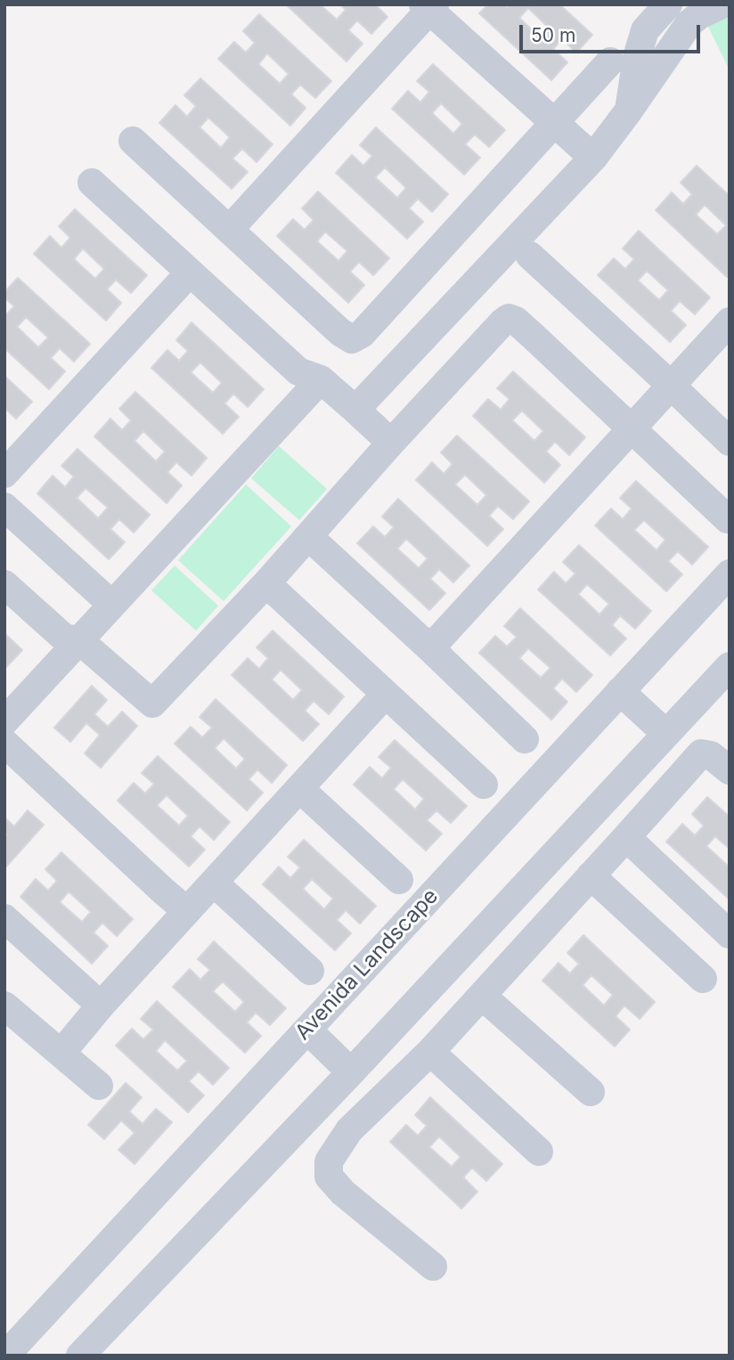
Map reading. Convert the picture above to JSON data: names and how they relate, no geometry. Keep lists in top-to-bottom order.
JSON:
{
  "streets": {
    "street": ["Avenida Landscape"]
  },
  "scale_bar": "50 m"
}
